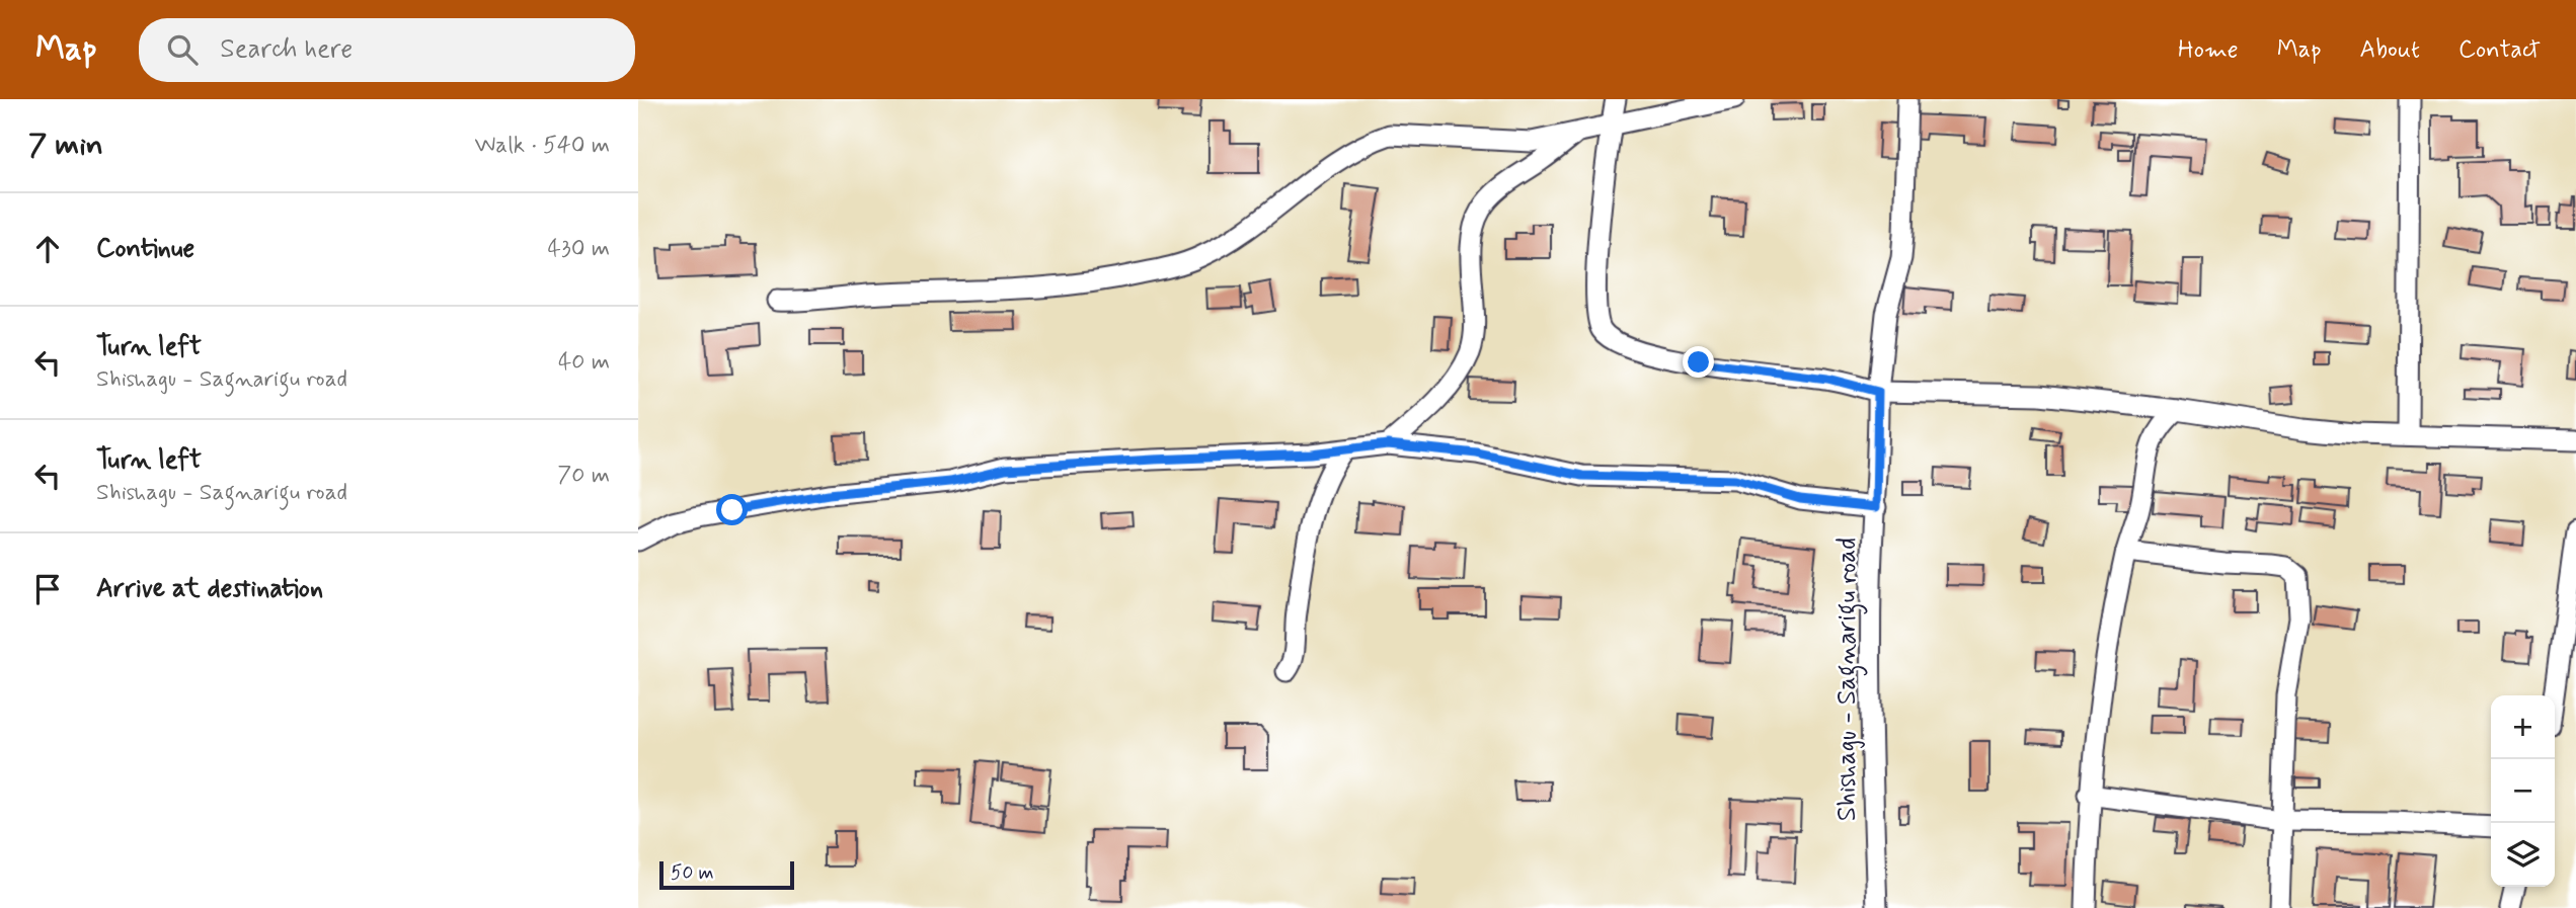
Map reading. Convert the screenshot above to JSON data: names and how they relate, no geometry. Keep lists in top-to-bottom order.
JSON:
{
  "streets": {
    "street": ["Shishagu - Sagnarigu road"]
  },
  "scale_bar": "50 m",
  "page": {
    "header": "Map",
    "search": "Search here",
    "nav": [
      "Home",
      "Map",
      "About",
      "Contact"
    ],
    "heading": ["7 min", "Walk · 540 m"],
    "list": [
      ["Continue", "430 m"],
      ["Turn left", "Shishagu - Sagnarigu road", "40 m"],
      ["Turn left", "Shishagu - Sagnarigu road", "70 m"],
      "Arrive at destination"
    ],
    "map_buttons": ["+", "−"],
    "scale": "50 m"
  }
}
